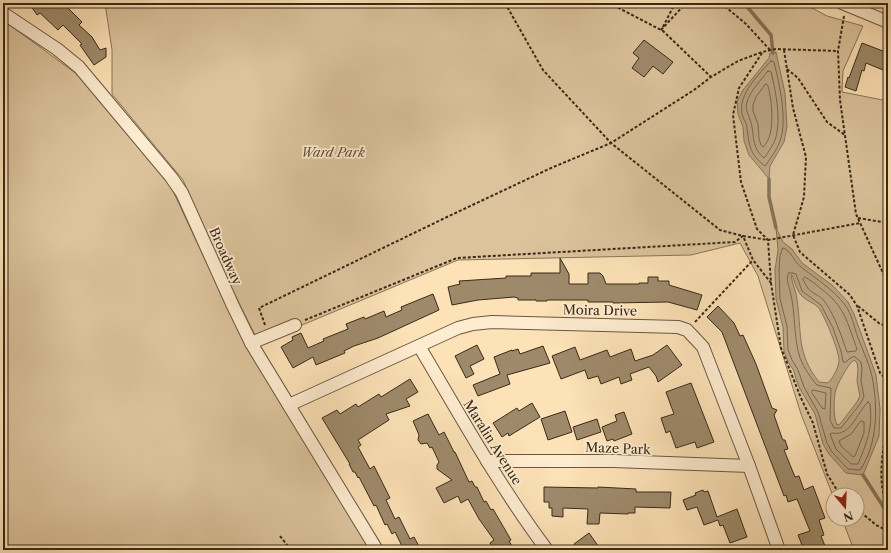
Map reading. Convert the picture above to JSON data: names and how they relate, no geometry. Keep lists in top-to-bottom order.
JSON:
{
  "streets": {
    "street": [
      "Broadway",
      "Moira Drive",
      "Maralin Avenue",
      "Maze Park"
    ]
  },
  "crossings": [
    ["Broadway", "Moira Drive"],
    ["Moira Drive", "Maralin Avenue"],
    ["Maralin Avenue", "Maze Park"]
  ],
  "parks": ["Ward Park"],
  "north": "bottom"
}
